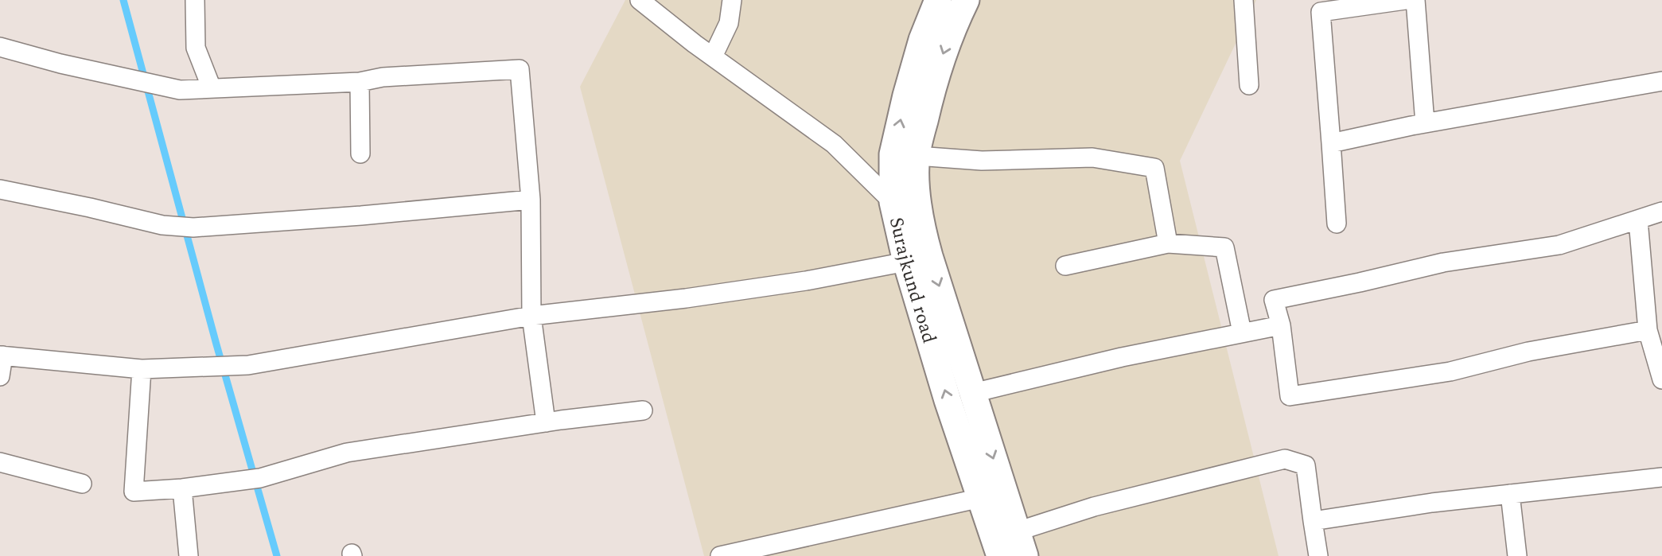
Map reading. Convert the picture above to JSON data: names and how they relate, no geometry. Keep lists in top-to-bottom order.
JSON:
{
  "streets": {
    "street": ["Surajkund road"]
  }
}
